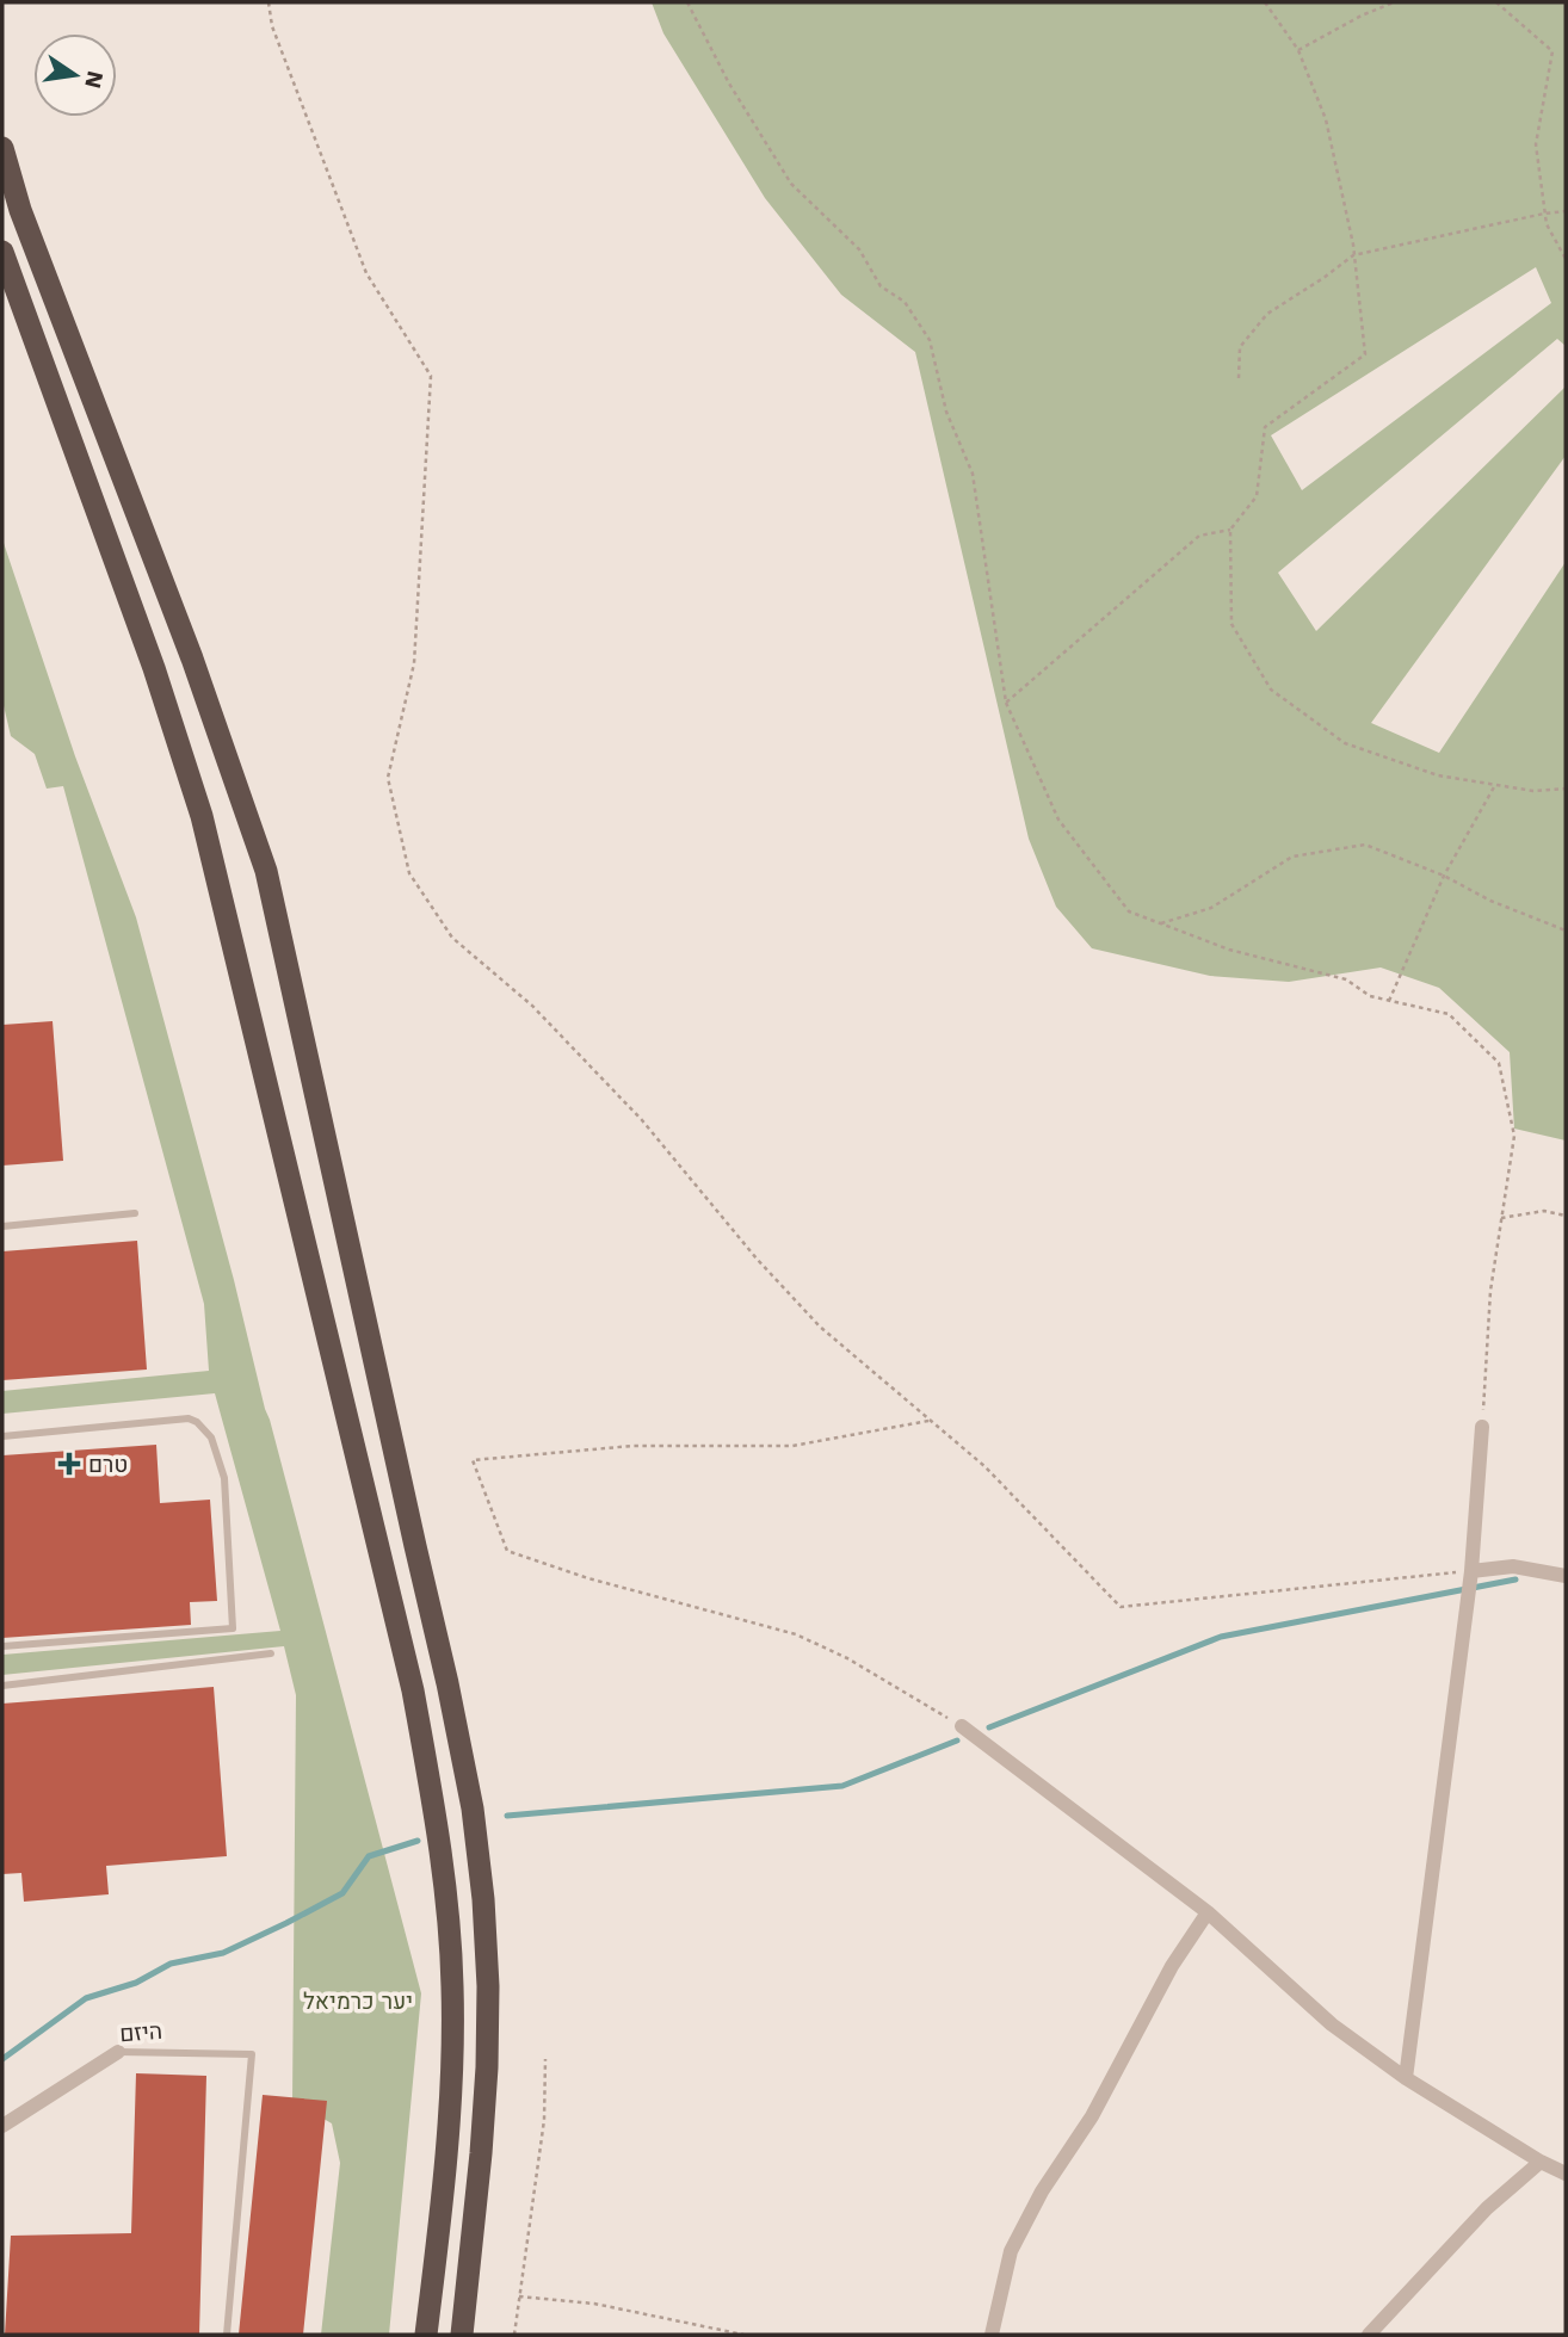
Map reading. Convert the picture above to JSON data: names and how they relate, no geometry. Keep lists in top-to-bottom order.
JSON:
{
  "streets": {
    "street": ["היזם"]
  },
  "parks": ["יער כרמיאל"],
  "places": {
    "health": ["טרם"]
  },
  "north": "right"
}
